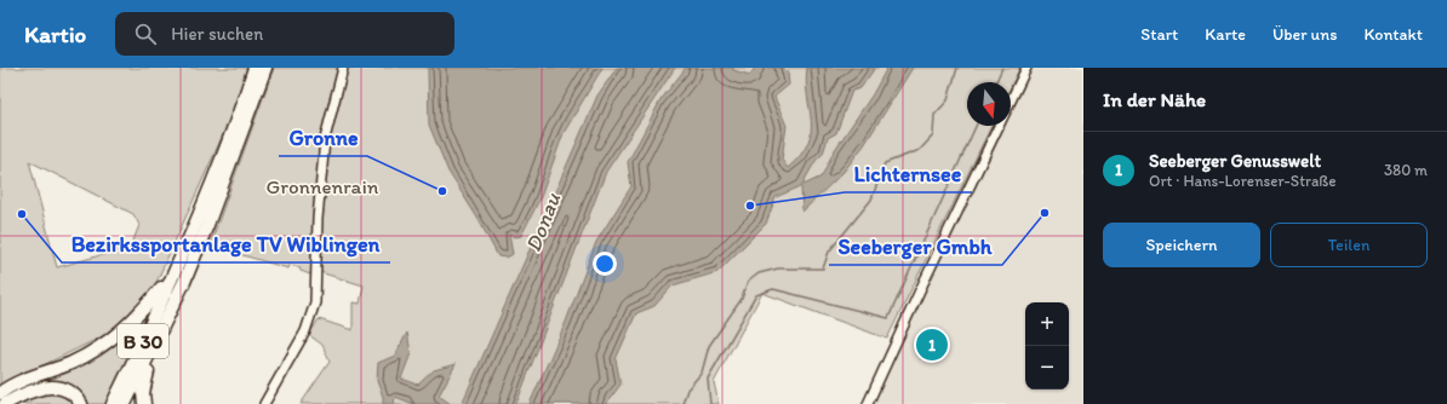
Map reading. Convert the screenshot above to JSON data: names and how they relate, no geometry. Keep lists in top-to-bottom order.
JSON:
{
  "streets": {
    "highway": ["B 30"]
  },
  "water": ["Donau"],
  "parks": ["Gronnenrain"],
  "places": [
    "Gronne",
    "Lichternsee",
    "Seeberger Gmbh",
    "Bezirkssportanlage TV Wiblingen"
  ],
  "north": "bottom",
  "page": {
    "header": "Kartio",
    "search": "Hier suchen",
    "nav": [
      "Start",
      "Karte",
      "Über uns",
      "Kontakt"
    ],
    "heading": "In der Nähe",
    "list": [
      {
        "mark": "1",
        "name": "Seeberger Genusswelt",
        "note": "Ort · Hans-Lorenser-Straße",
        "value": "380 m"
      }
    ],
    "buttons": ["Speichern", "Teilen"],
    "map_buttons": ["+", "−"],
    "pins": "1"
  }
}
